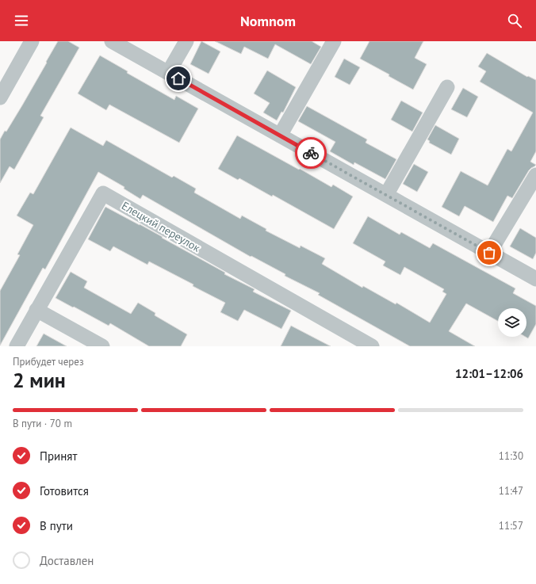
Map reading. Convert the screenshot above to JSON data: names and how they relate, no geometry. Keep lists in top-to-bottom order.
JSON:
{
  "streets": {
    "street": ["Елецкий переулок"]
  },
  "page": {
    "header": "Nomnom",
    "heading": ["2 мин", "Прибудет через", "12:01–12:06"],
    "bar": "В пути · 70 m",
    "list": [
      ["Принят", "11:30"],
      ["Готовится", "11:47"],
      ["В пути", "11:57"],
      "Доставлен"
    ]
  }
}
